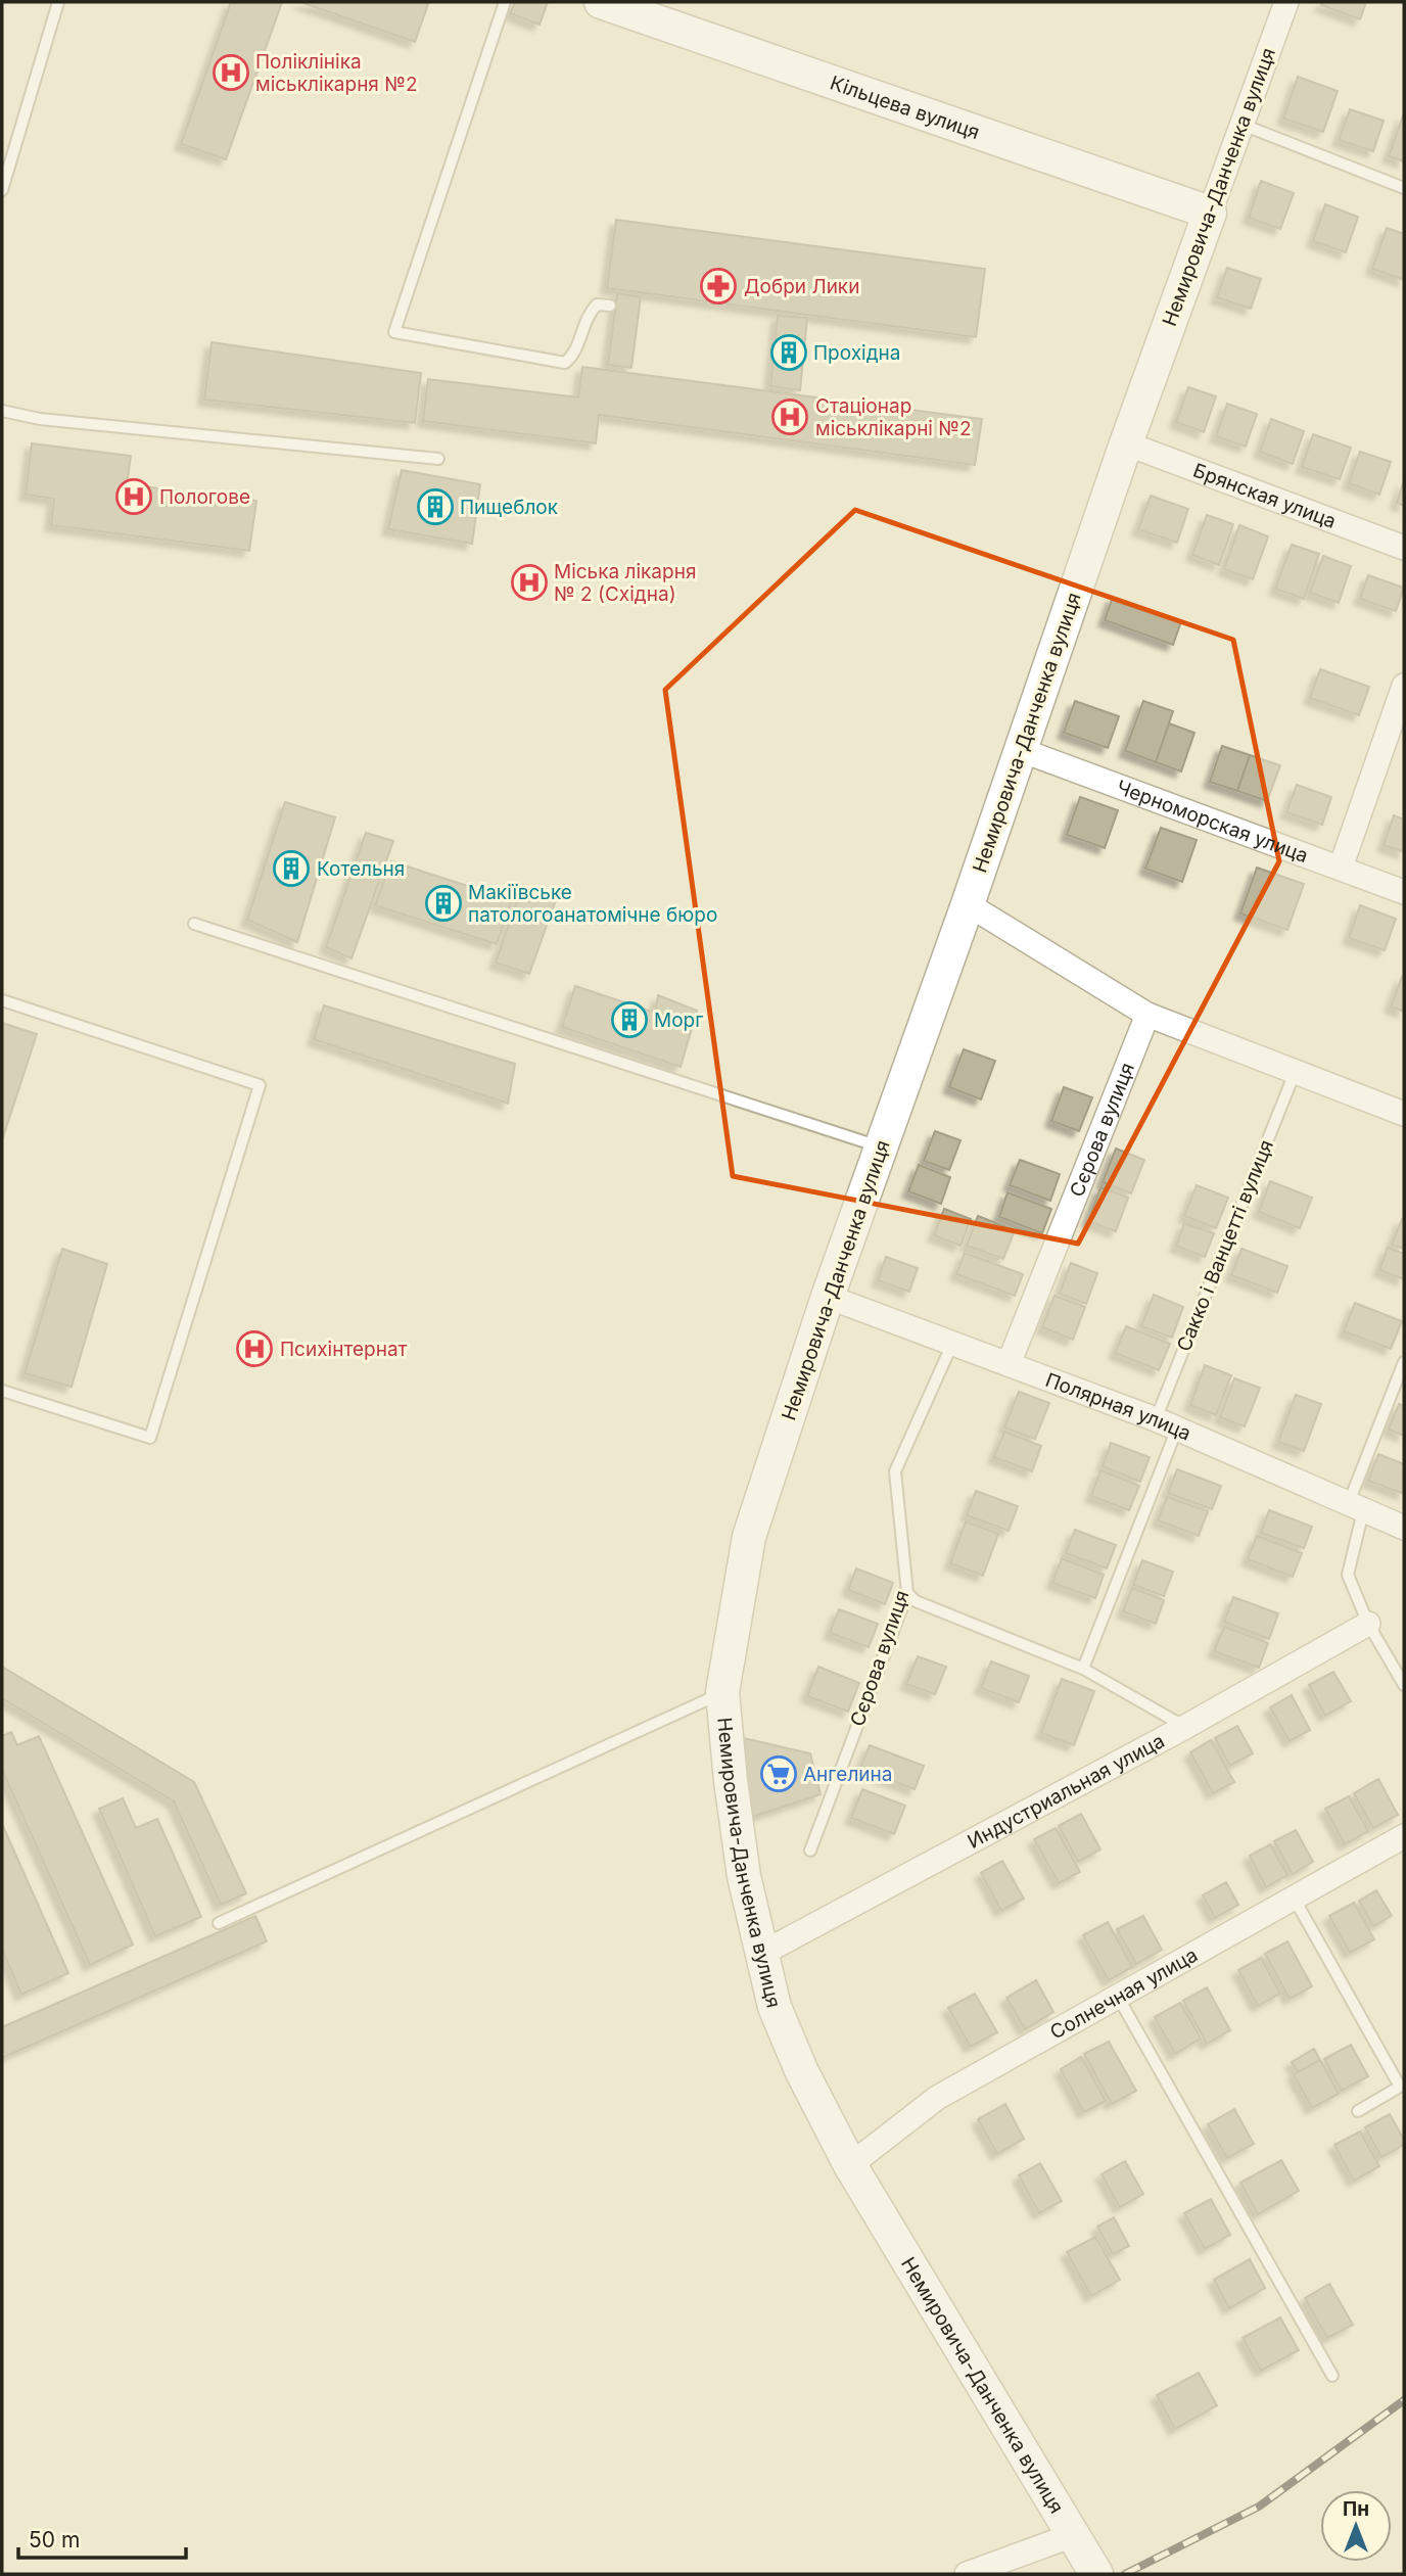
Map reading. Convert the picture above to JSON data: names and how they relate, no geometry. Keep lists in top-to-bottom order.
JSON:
{
  "streets": {
    "street": [
      "Кільцева вулиця",
      "Немировича-Данченка вулиця",
      "Брянская улица",
      "Черноморская улица",
      "Сєрова вулиця",
      "Полярная улица",
      "Индустриальная улица",
      "Солнечная улица"
    ],
    "lane": ["Сакко і Ванцетті вулиця"]
  },
  "crossings": [
    ["Кільцева вулиця", "Немировича-Данченка вулиця"],
    ["Немировича-Данченка вулиця", "Брянская улица"],
    ["Немировича-Данченка вулиця", "Черноморская улица"],
    ["Немировича-Данченка вулиця", "Полярная улица"],
    ["Немировича-Данченка вулиця", "Индустриальная улица"],
    ["Немировича-Данченка вулиця", "Солнечная улица"],
    ["Сєрова вулиця", "Полярная улица"],
    ["Сакко і Ванцетті вулиця", "Полярная улица"]
  ],
  "places": {
    "hospital": [
      "Поліклініка міськлікарня №2",
      "Стаціонар міськлікарні №2",
      "Пологове",
      "Міська лікарня № 2 (Східна)",
      "Психінтернат"
    ],
    "pharmacy": ["Добри Лики"],
    "building": [
      "Прохідна",
      "Пищеблок",
      "Котельня",
      "Макіївське патологоанатомічне бюро",
      "Морг"
    ],
    "supermarket": ["Ангелина"]
  },
  "scale_bar": "50 m",
  "north": "top"
}
